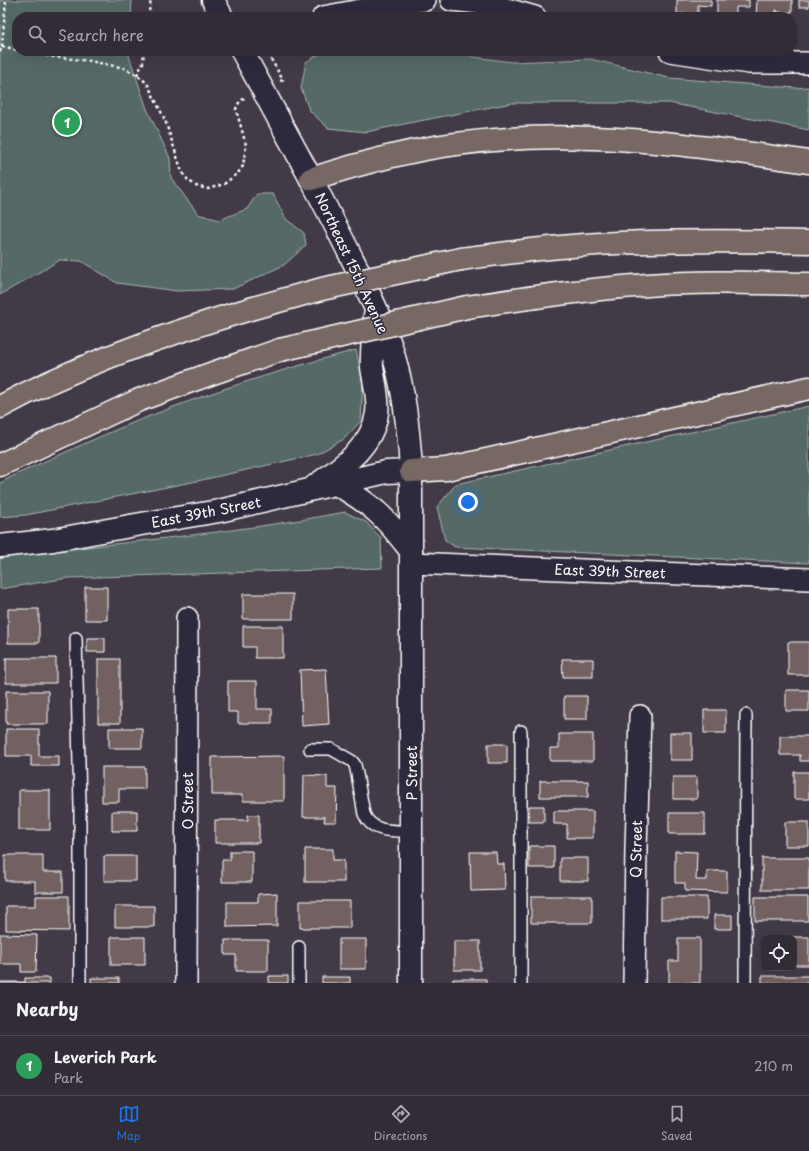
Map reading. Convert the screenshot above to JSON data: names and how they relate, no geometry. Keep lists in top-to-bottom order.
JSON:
{
  "streets": {
    "main road": ["Northeast 15th Avenue", "East 39th Street", "P Street"],
    "street": ["O Street", "Q Street"]
  },
  "crossings": [
    ["Northeast 15th Avenue", "East 39th Street"],
    ["Northeast 15th Avenue", "P Street"],
    ["East 39th Street", "P Street"]
  ],
  "page": {
    "search": "Search here",
    "pins": "1",
    "heading": "Nearby",
    "list": [
      {
        "mark": "1",
        "name": "Leverich Park",
        "note": "Park",
        "value": "210 m"
      }
    ],
    "nav": ["Map", "Directions", "Saved"]
  }
}
